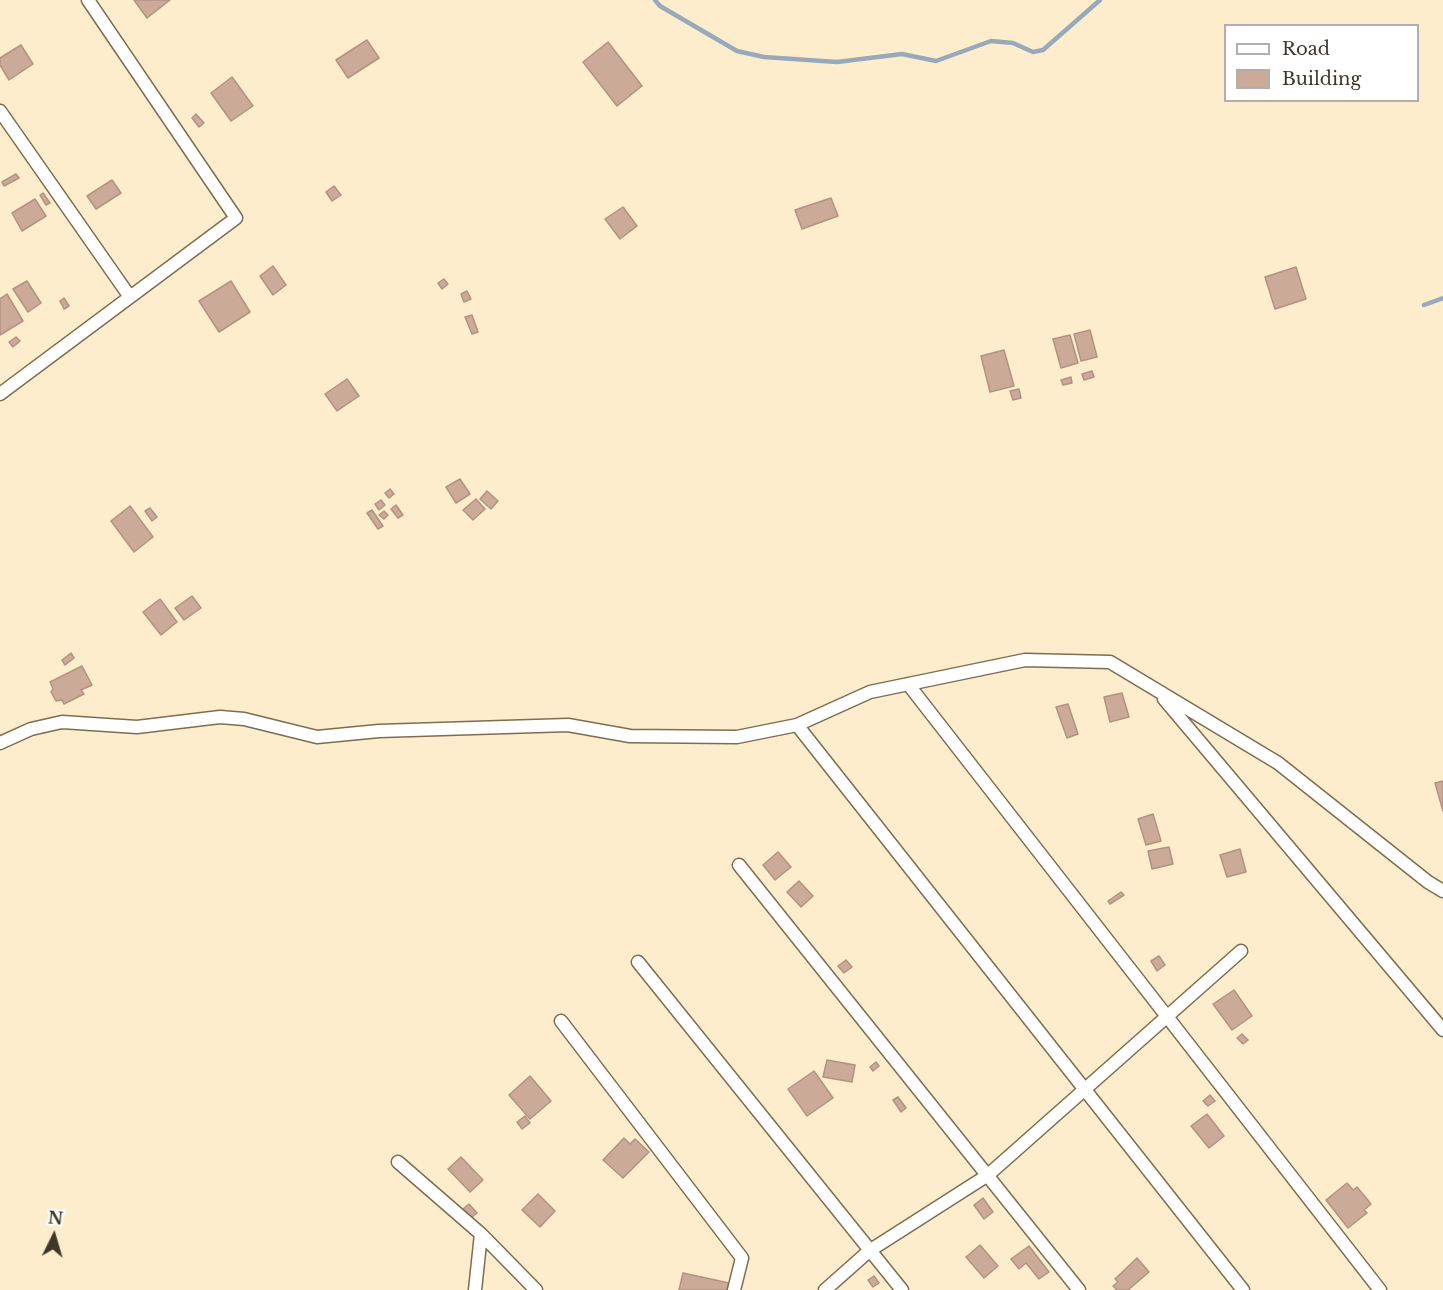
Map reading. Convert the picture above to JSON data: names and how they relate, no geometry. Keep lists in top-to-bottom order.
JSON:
{
  "legend": ["Road", "Building"],
  "north": "top"
}
